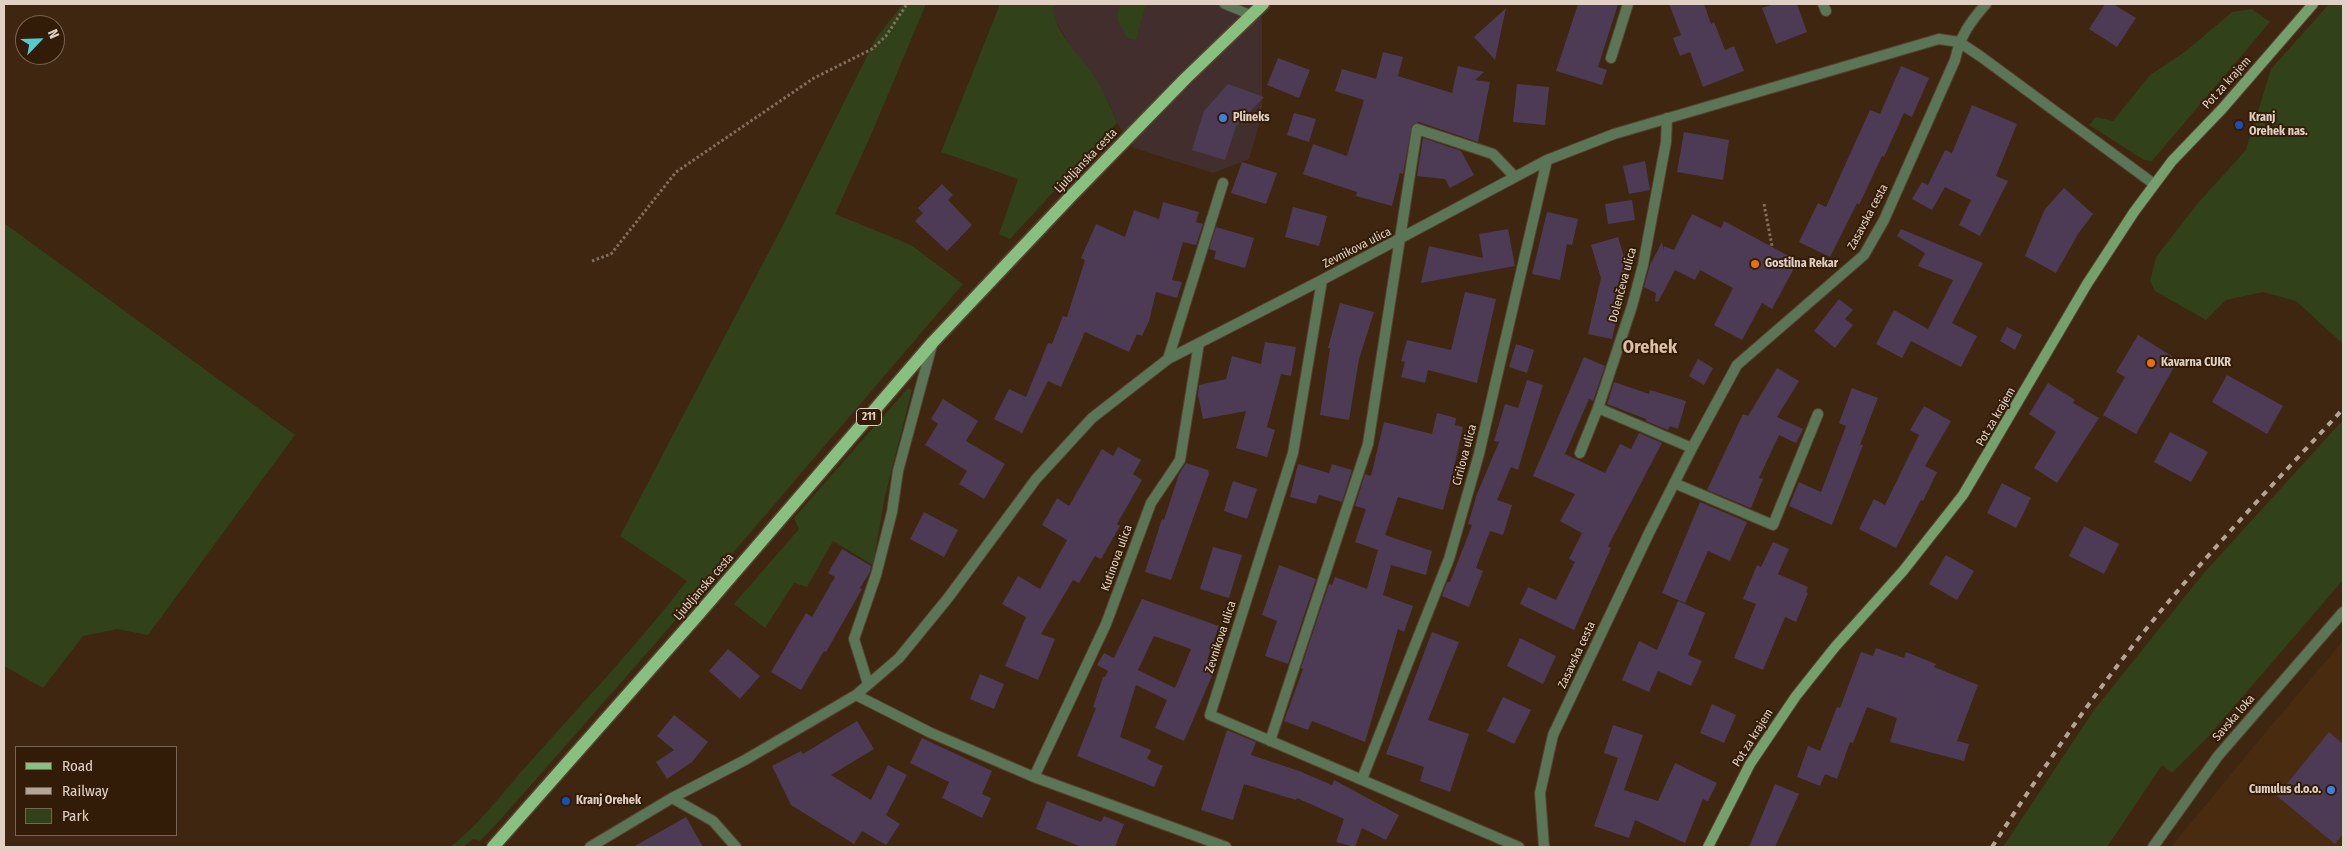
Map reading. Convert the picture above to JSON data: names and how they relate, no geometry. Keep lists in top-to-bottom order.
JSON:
{
  "streets": {
    "main road": ["Ljubljanska cesta", "211"],
    "street": [
      "Pot za krajem",
      "Zasavska cesta",
      "Zevnikova ulica",
      "Dolenčeva ulica",
      "Cirilova ulica",
      "Kutinova ulica",
      "Savska loka"
    ]
  },
  "crossings": [
    ["Zevnikova ulica", "Cirilova ulica"]
  ],
  "districts": ["Orehek"],
  "places": [
    "Plineks",
    "Kranj Orehek nas.",
    "Gostilna Rekar",
    "Kavarna CUKR",
    "Cumulus d.o.o.",
    "Kranj Orehek"
  ],
  "legend": ["Road", "Railway", "Park"],
  "north": "top right"
}
